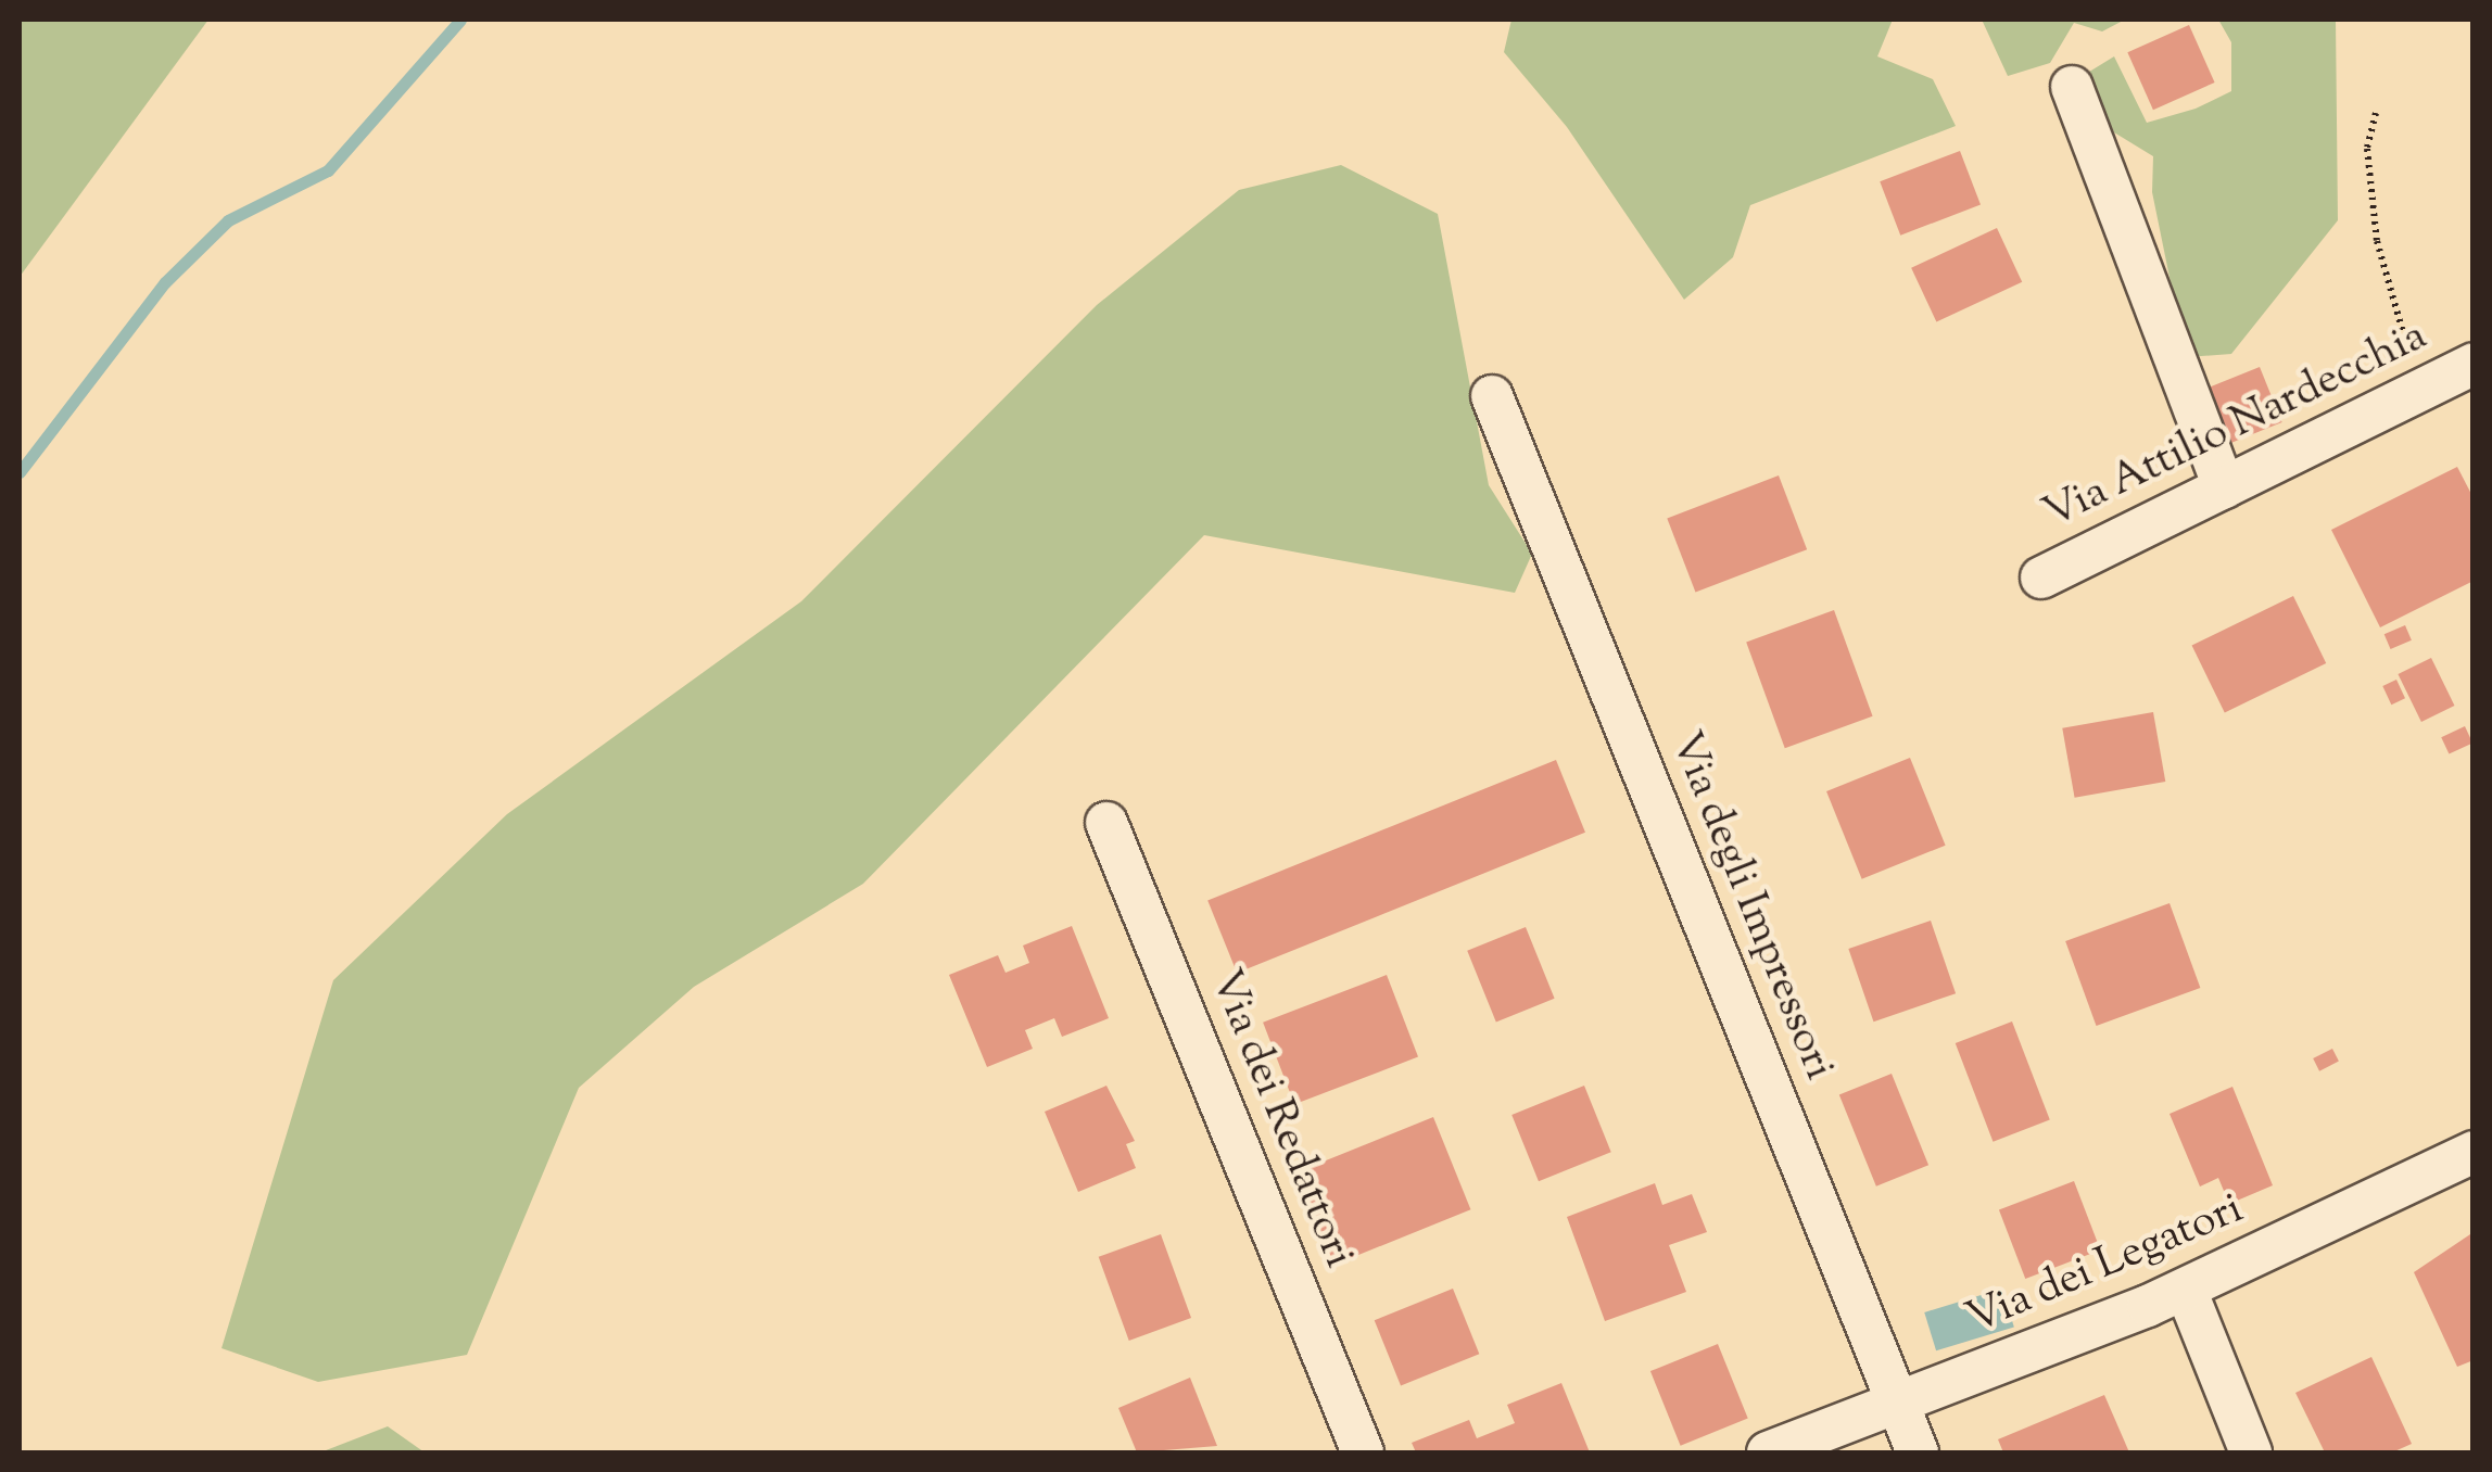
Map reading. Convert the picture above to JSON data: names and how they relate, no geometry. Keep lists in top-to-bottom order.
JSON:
{
  "streets": {
    "street": [
      "Via Attilio Nardecchia",
      "Via degli Impressori",
      "Via dei Redattori",
      "Via dei Legatori"
    ]
  },
  "crossings": [
    ["Via degli Impressori", "Via dei Legatori"]
  ]
}
